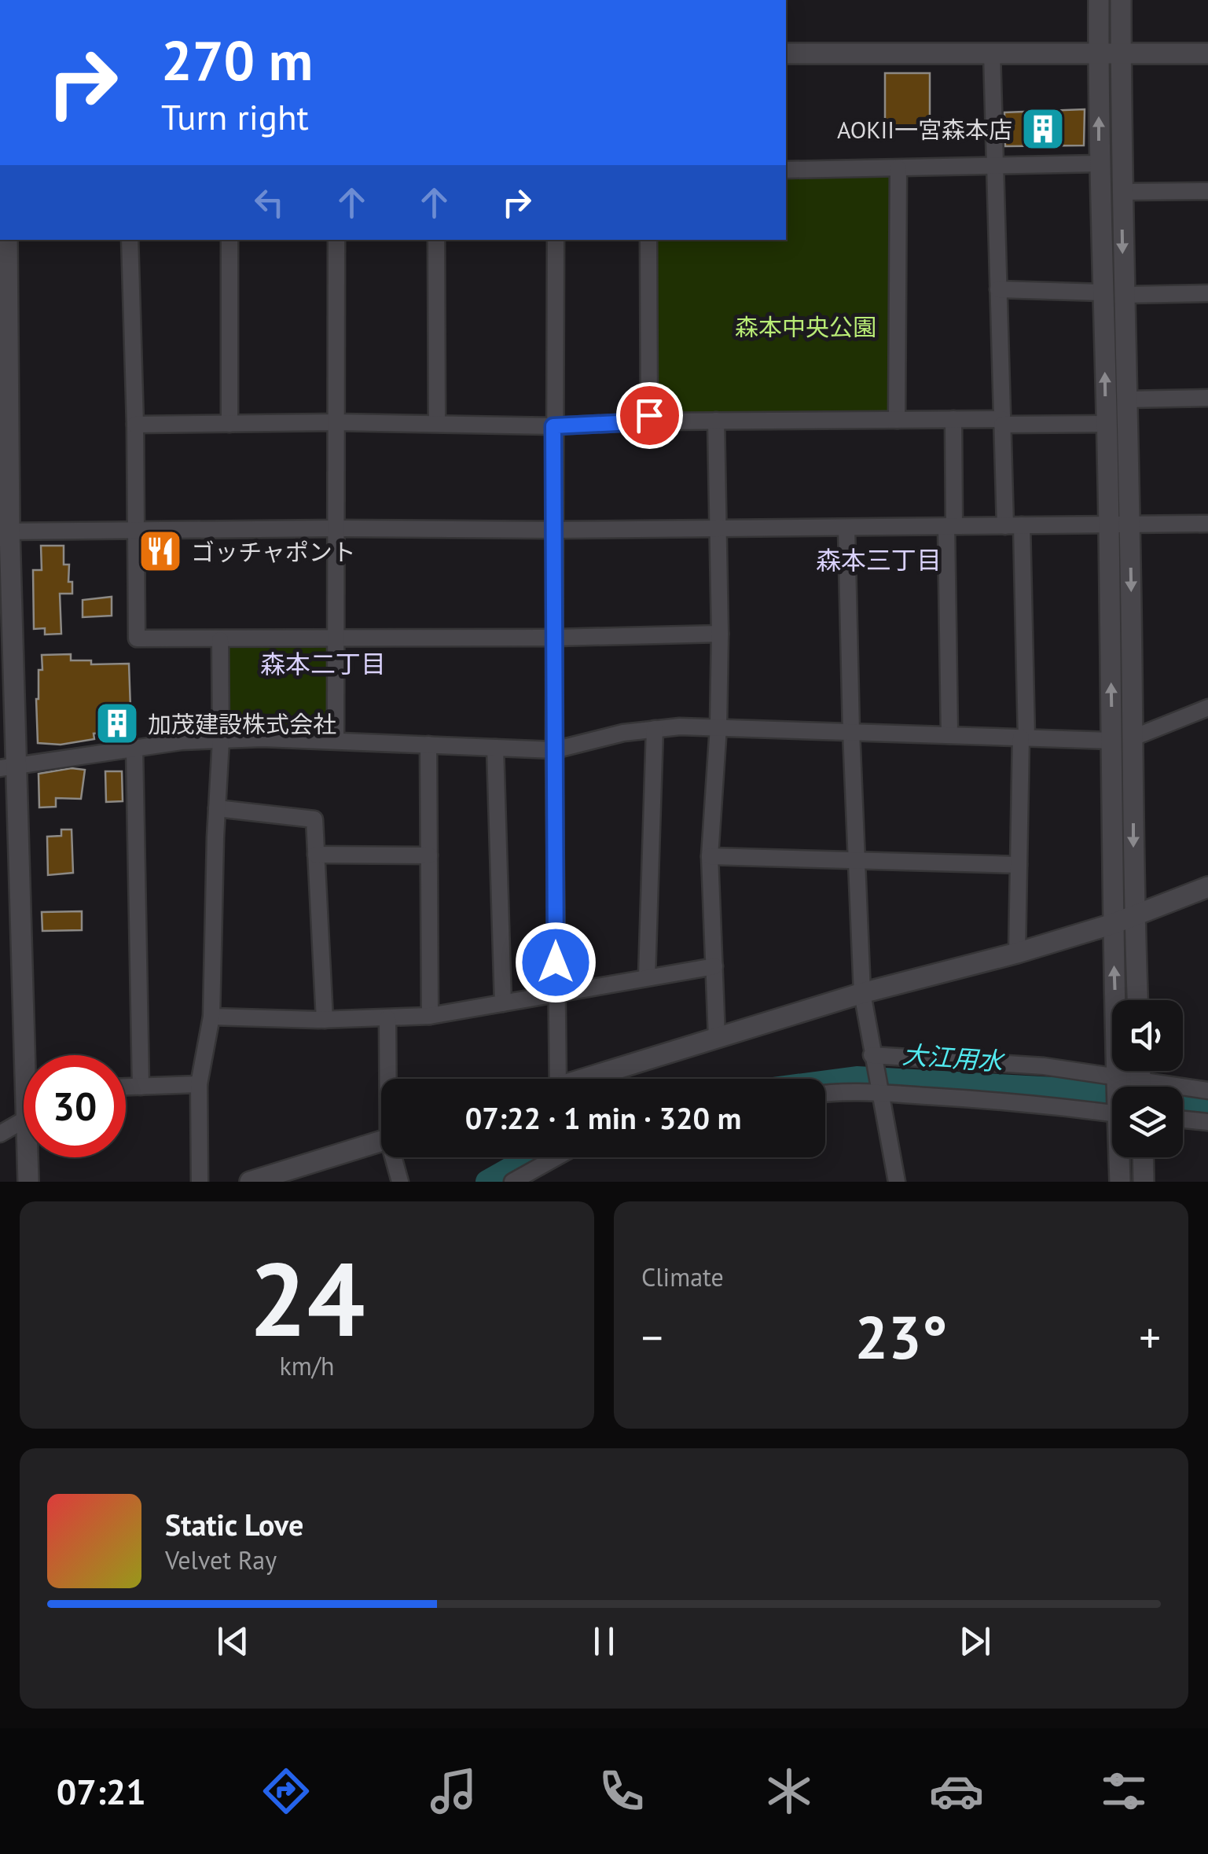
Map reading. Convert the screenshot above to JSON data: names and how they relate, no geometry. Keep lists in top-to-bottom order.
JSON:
{
  "districts": ["森本三丁目", "森本二丁目"],
  "water": ["大江用水"],
  "parks": ["森本中央公園"],
  "places": {
    "building": ["AOKII一宮森本店", "加茂建設株式会社"],
    "restaurant": ["ゴッチャポント"]
  },
  "page": {
    "turn": ["270 m", "Turn right"],
    "limit": "30",
    "trip": "07:22 · 1 min · 320 m",
    "tile": [
      ["24", "km/h"],
      "Climate"
    ],
    "heat": ["−", "23°", "+"],
    "song": ["Static Love", "Velvet Ray"],
    "tabs": "07:21"
  }
}
